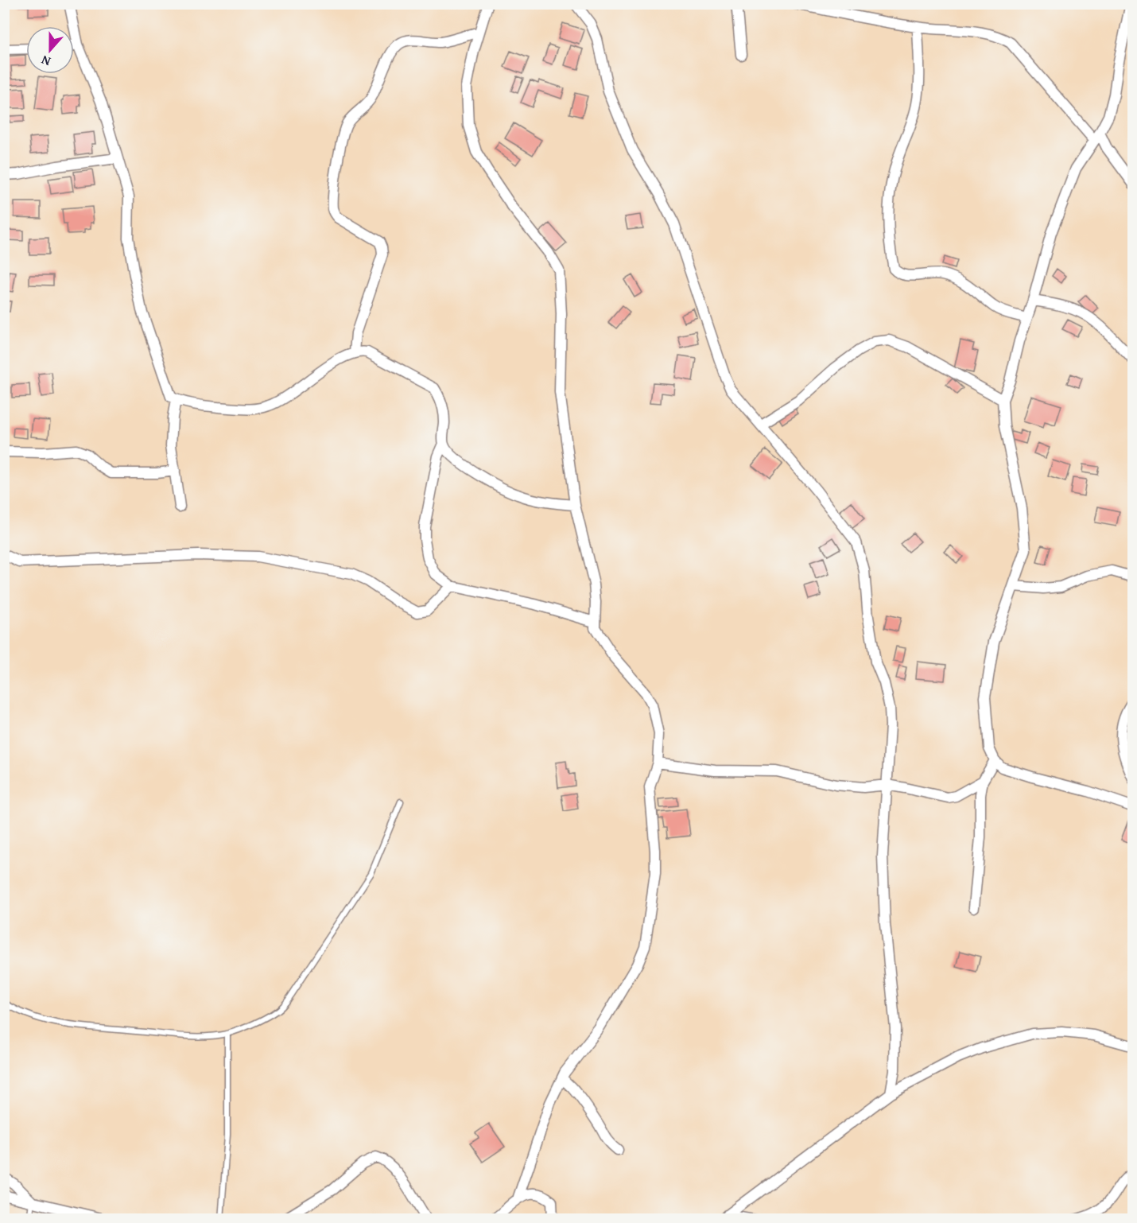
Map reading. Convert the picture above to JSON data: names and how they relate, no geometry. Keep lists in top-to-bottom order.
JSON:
{
  "north": "bottom"
}
